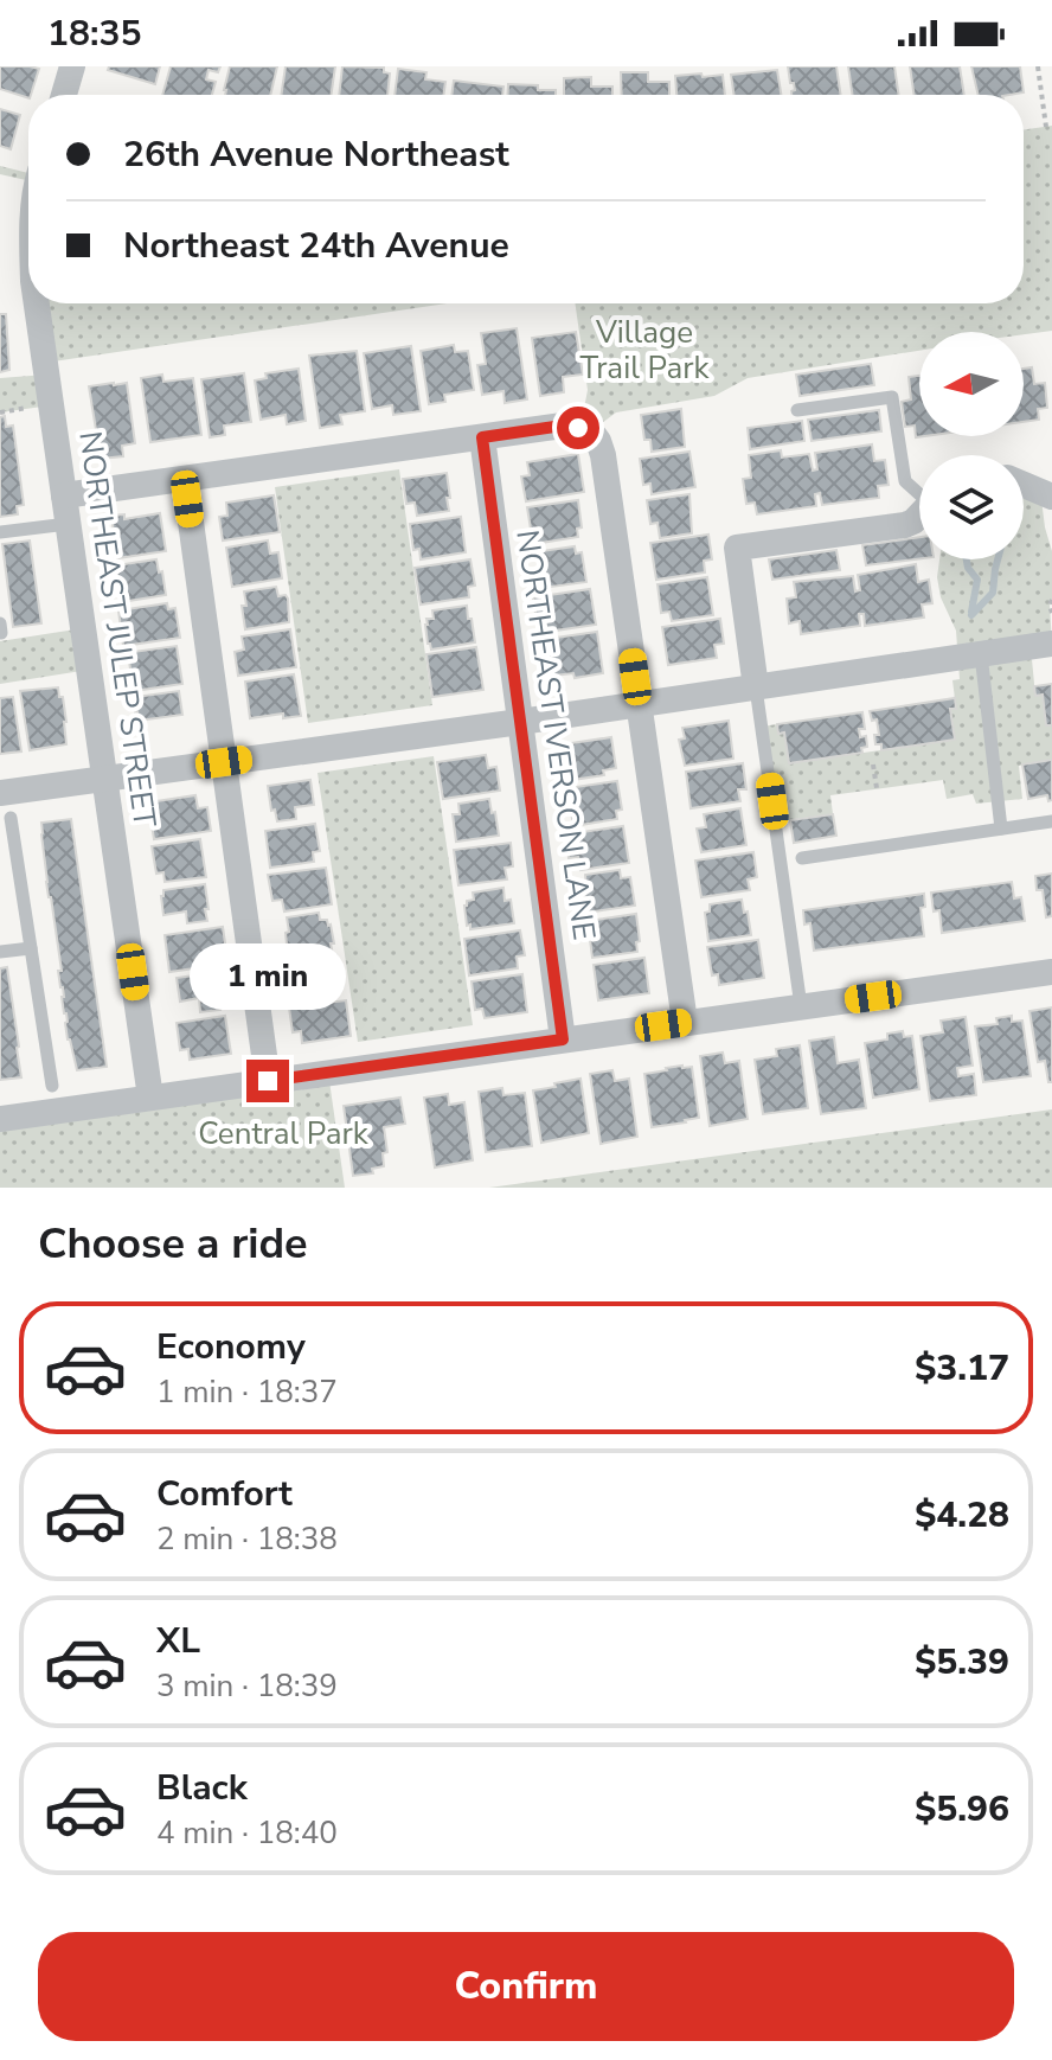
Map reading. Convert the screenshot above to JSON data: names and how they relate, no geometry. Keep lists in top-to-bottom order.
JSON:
{
  "streets": {
    "street": ["NORTHEAST JULEP STREET", "NORTHEAST IVERSON LANE"]
  },
  "parks": ["Village Trail Park", "Central Park"],
  "north": "left",
  "page": {
    "status": "18:35",
    "banner": ["26th Avenue Northeast", "Northeast 24th Avenue"],
    "bubble": "1 min",
    "heading": "Choose a ride",
    "list": [
      {
        "name": "Economy",
        "note": "1 min · 18:37",
        "value": "$3.17"
      },
      {
        "name": "Comfort",
        "note": "2 min · 18:38",
        "value": "$4.28"
      },
      {
        "name": "XL",
        "note": "3 min · 18:39",
        "value": "$5.39"
      },
      {
        "name": "Black",
        "note": "4 min · 18:40",
        "value": "$5.96"
      }
    ],
    "buttons": "Confirm"
  }
}
